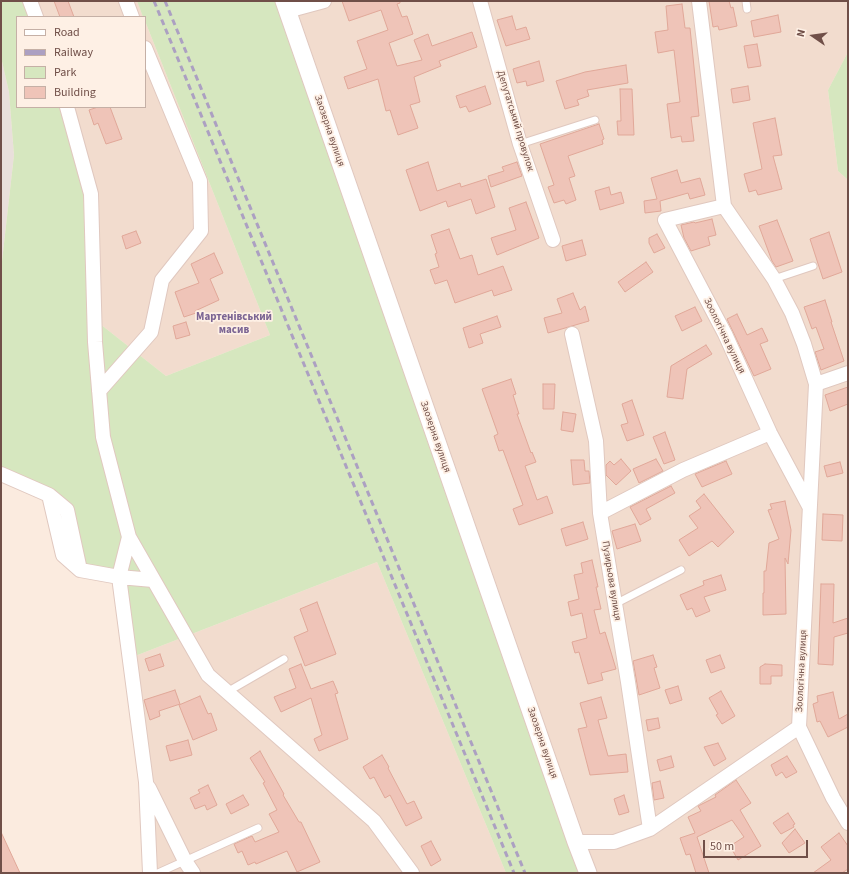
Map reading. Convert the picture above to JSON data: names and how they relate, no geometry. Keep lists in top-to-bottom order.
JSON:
{
  "streets": {
    "street": [
      "Депутатський провулок",
      "Заозерна вулиця",
      "Зоологічна вулиця",
      "Пузирьова вулиця"
    ]
  },
  "districts": ["Мартенівський масив"],
  "legend": [
    "Road",
    "Railway",
    "Park",
    "Building"
  ],
  "scale_bar": "50 m",
  "north": "left"
}
